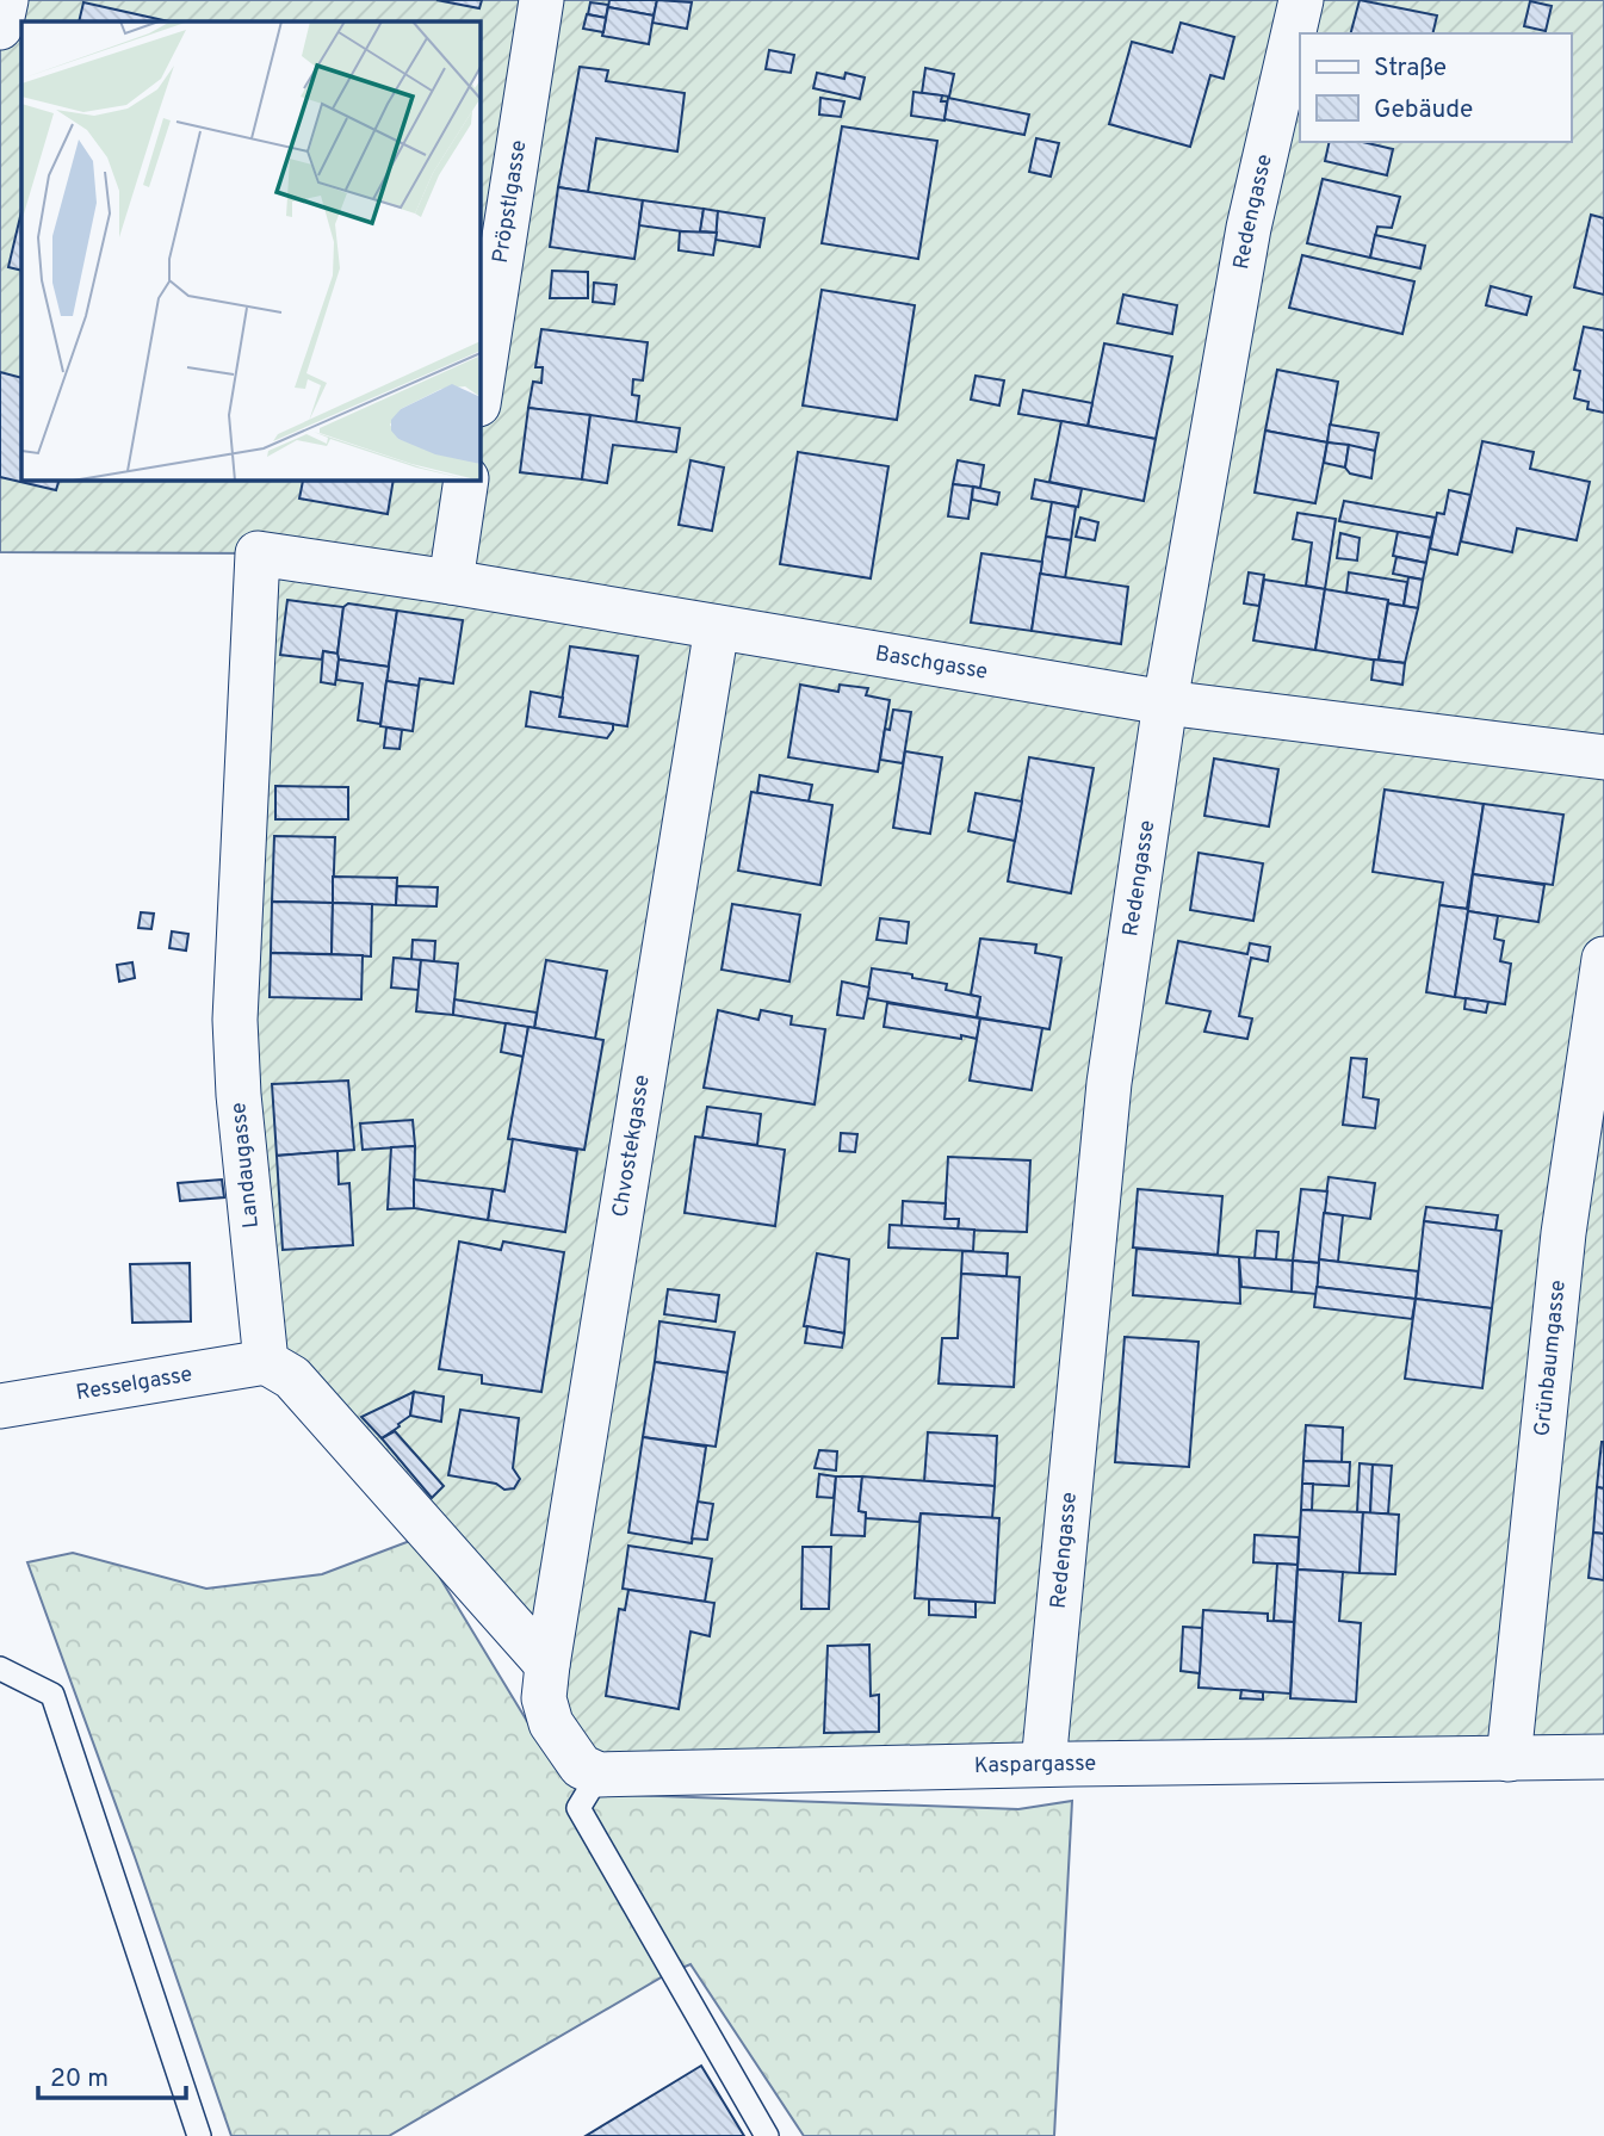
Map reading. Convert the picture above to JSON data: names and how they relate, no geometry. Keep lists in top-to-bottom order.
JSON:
{
  "streets": {
    "street": [
      "Pröpstlgasse",
      "Redengasse",
      "Baschgasse",
      "Chvostekgasse",
      "Landaugasse",
      "Grünbaumgasse",
      "Resselgasse",
      "Kaspargasse"
    ]
  },
  "crossings": [
    ["Redengasse", "Baschgasse"],
    ["Redengasse", "Kaspargasse"],
    ["Baschgasse", "Chvostekgasse"],
    ["Baschgasse", "Landaugasse"],
    ["Landaugasse", "Resselgasse"],
    ["Grünbaumgasse", "Kaspargasse"]
  ],
  "legend": ["Straße", "Gebäude"],
  "scale_bar": "20 m"
}
